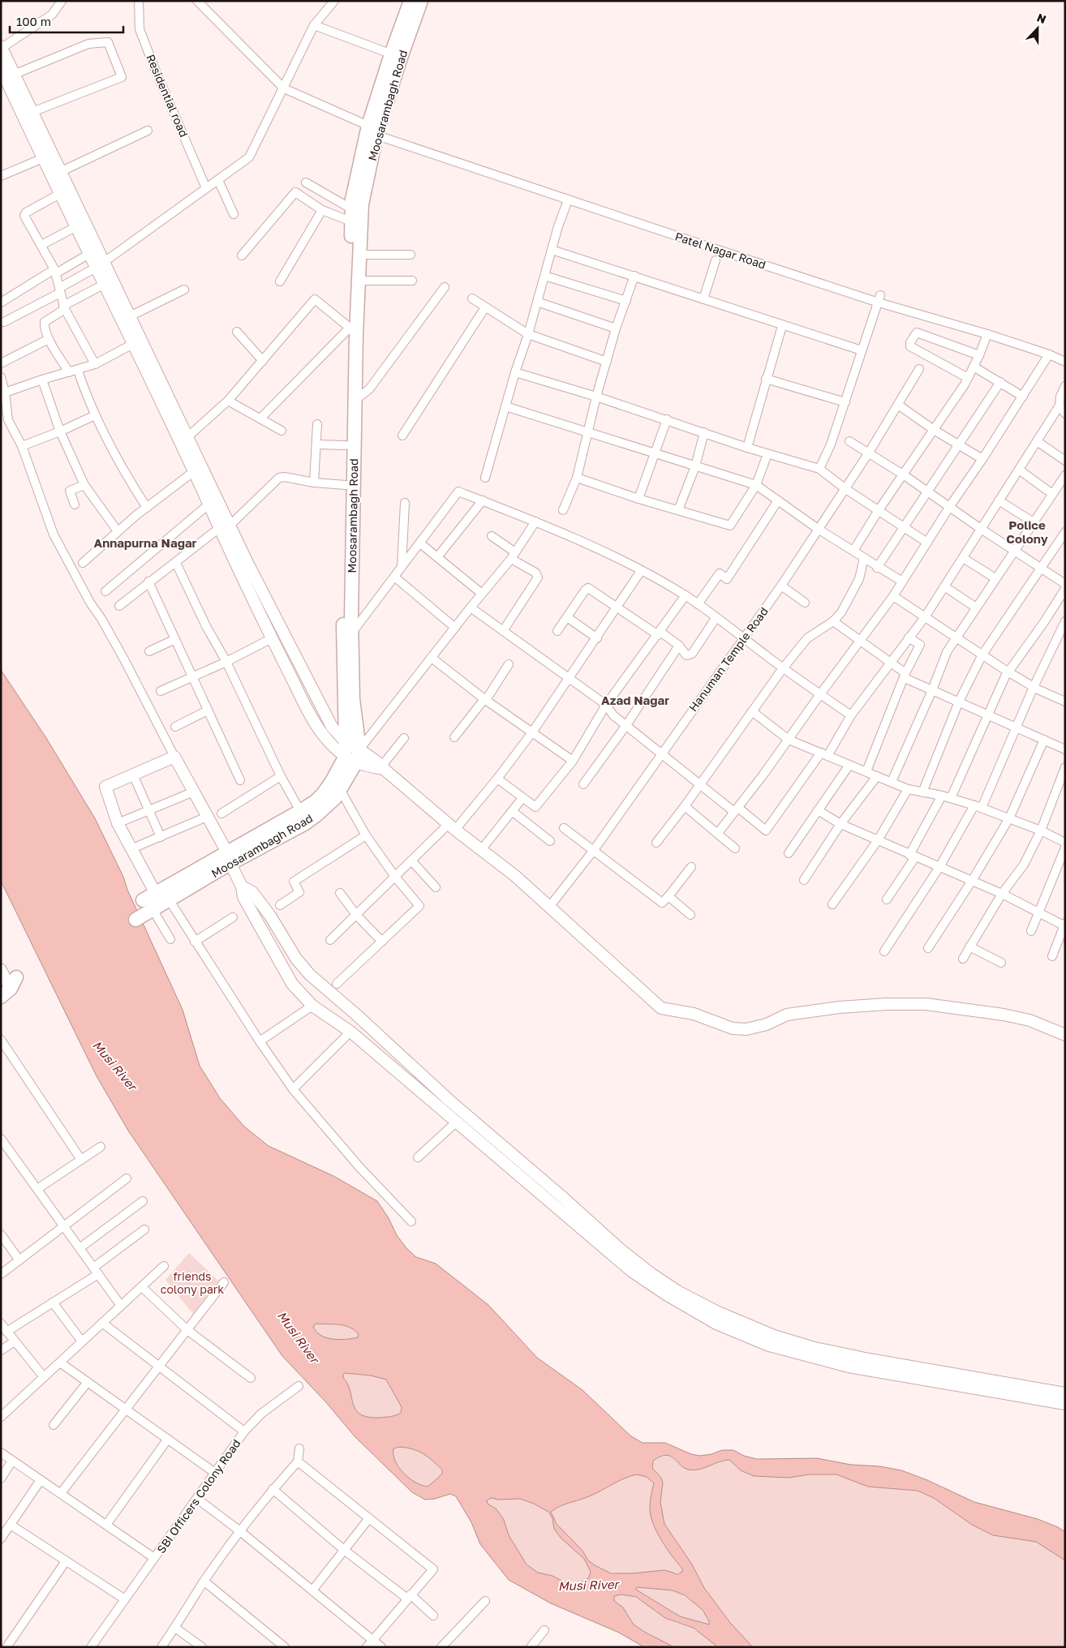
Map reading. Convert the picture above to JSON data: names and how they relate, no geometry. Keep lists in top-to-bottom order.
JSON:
{
  "streets": {
    "main road": ["Moosarambagh Road"],
    "street": [
      "Residential road",
      "Patel Nagar Road",
      "Hanuman Temple Road",
      "SBI Officers Colony Road"
    ]
  },
  "crossings": [
    ["Moosarambagh Road", "Patel Nagar Road"]
  ],
  "districts": ["Police Colony", "Annapurna Nagar", "Azad Nagar"],
  "water": ["Musi River"],
  "parks": ["friends colony park"],
  "scale_bar": "100 m",
  "north": "top"
}
